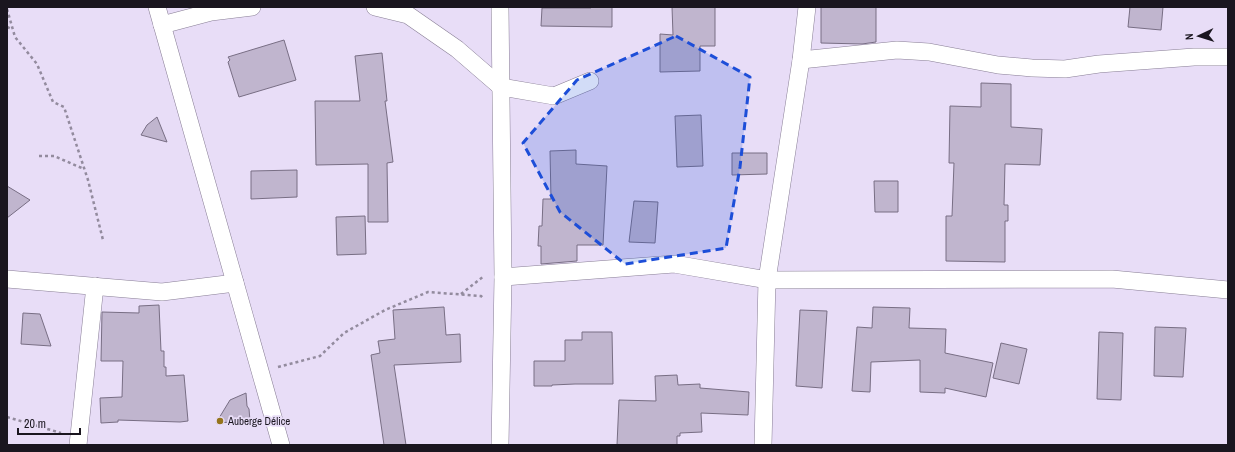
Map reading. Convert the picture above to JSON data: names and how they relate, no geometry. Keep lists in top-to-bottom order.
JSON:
{
  "places": ["Auberge Délice"],
  "scale_bar": "20 m",
  "north": "left"
}
